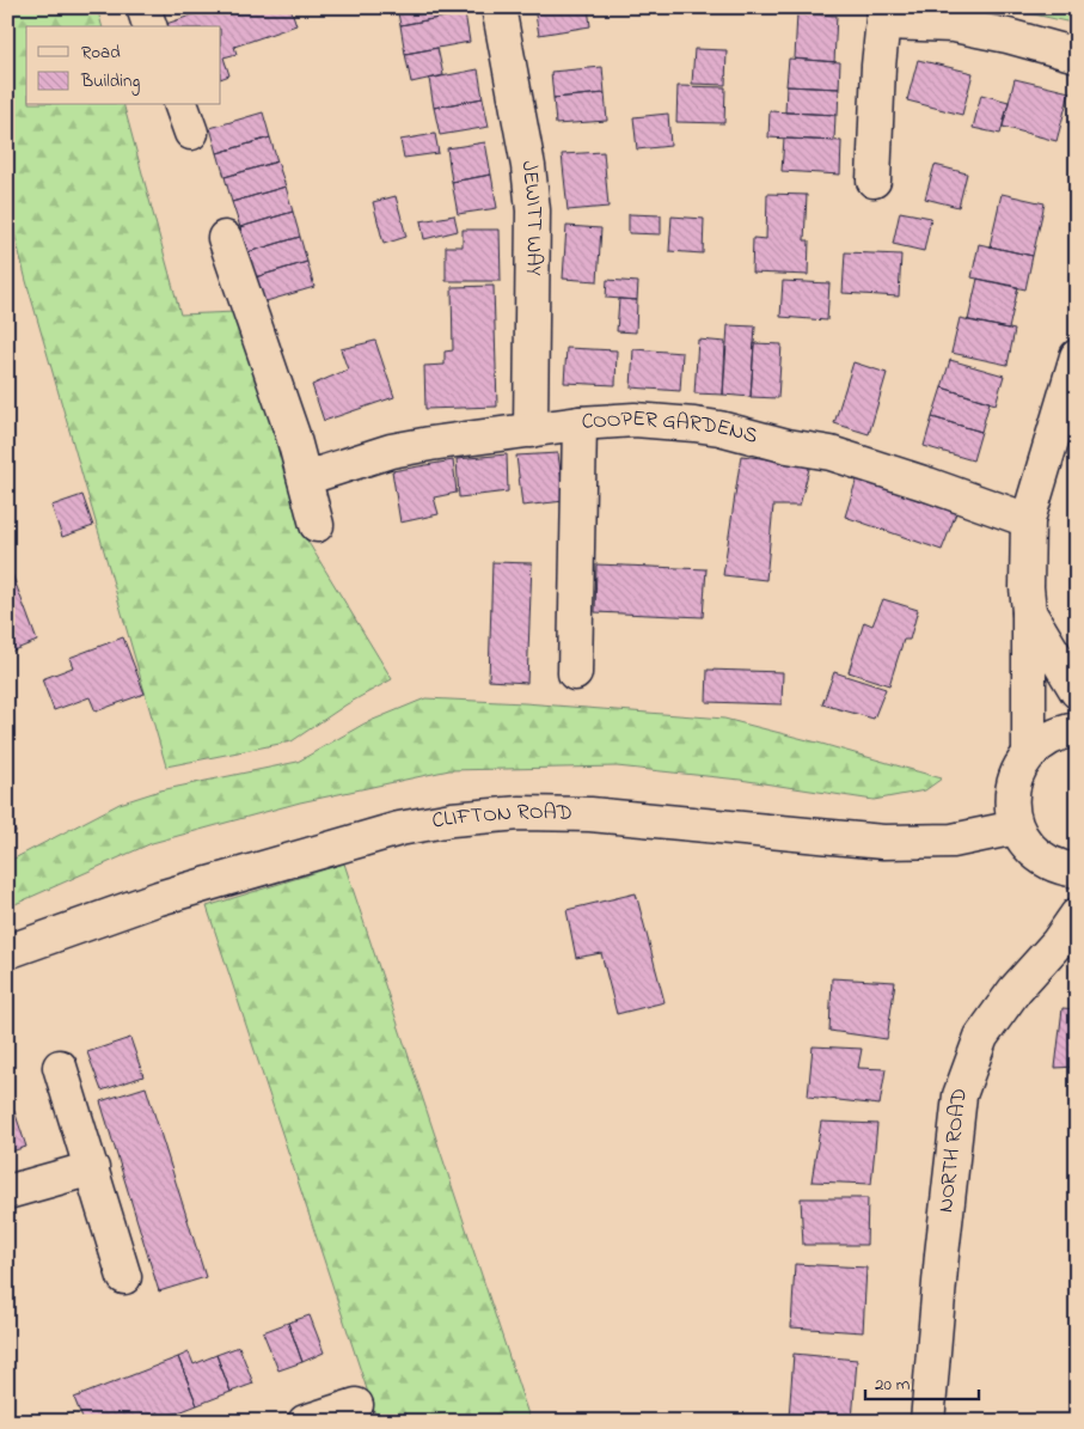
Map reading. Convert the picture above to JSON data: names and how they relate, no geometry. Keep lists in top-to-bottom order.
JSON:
{
  "streets": {
    "street": [
      "JEWITT WAY",
      "COOPER GARDENS",
      "CLIFTON ROAD",
      "NORTH ROAD"
    ]
  },
  "crossings": [
    ["JEWITT WAY", "COOPER GARDENS"]
  ],
  "legend": ["Road", "Building"],
  "scale_bar": "20 m"
}
